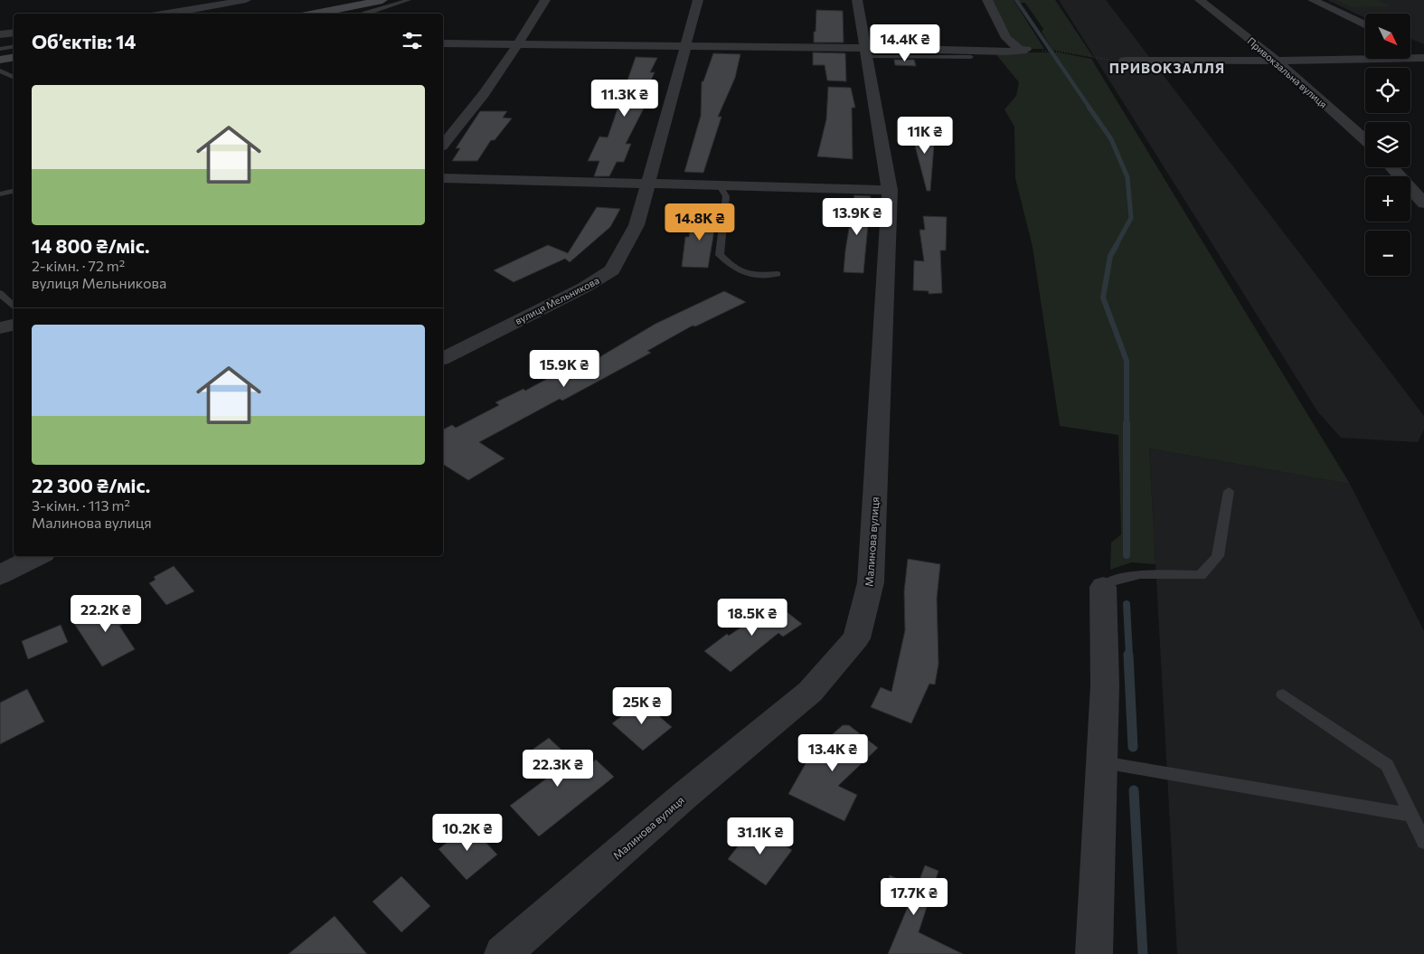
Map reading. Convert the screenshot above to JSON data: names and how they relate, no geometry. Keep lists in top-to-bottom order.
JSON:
{
  "streets": {
    "street": ["Привокзальна вулиця", "вулиця Мельникова", "Малинова вулиця"]
  },
  "districts": ["ПРИВОКЗАЛЛЯ"],
  "north": "bottom right",
  "page": {
    "map_buttons": ["+", "−"],
    "heading": "Об’єктів: 14",
    "price": [
      "14.4K ₴",
      "11.3K ₴",
      "11K ₴",
      "13.9K ₴",
      "14.8K ₴",
      "15.9K ₴",
      "22.2K ₴",
      "18.5K ₴",
      "25K ₴",
      "13.4K ₴",
      "22.3K ₴",
      "10.2K ₴",
      "31.1K ₴",
      "17.7K ₴"
    ],
    "list": [
      {
        "name": "14 800 ₴/міс.",
        "note": "2-кімн. · 72 m² · вулиця Мельникова"
      },
      {
        "name": "22 300 ₴/міс.",
        "note": "3-кімн. · 113 m² · Малинова вулиця"
      }
    ]
  }
}
